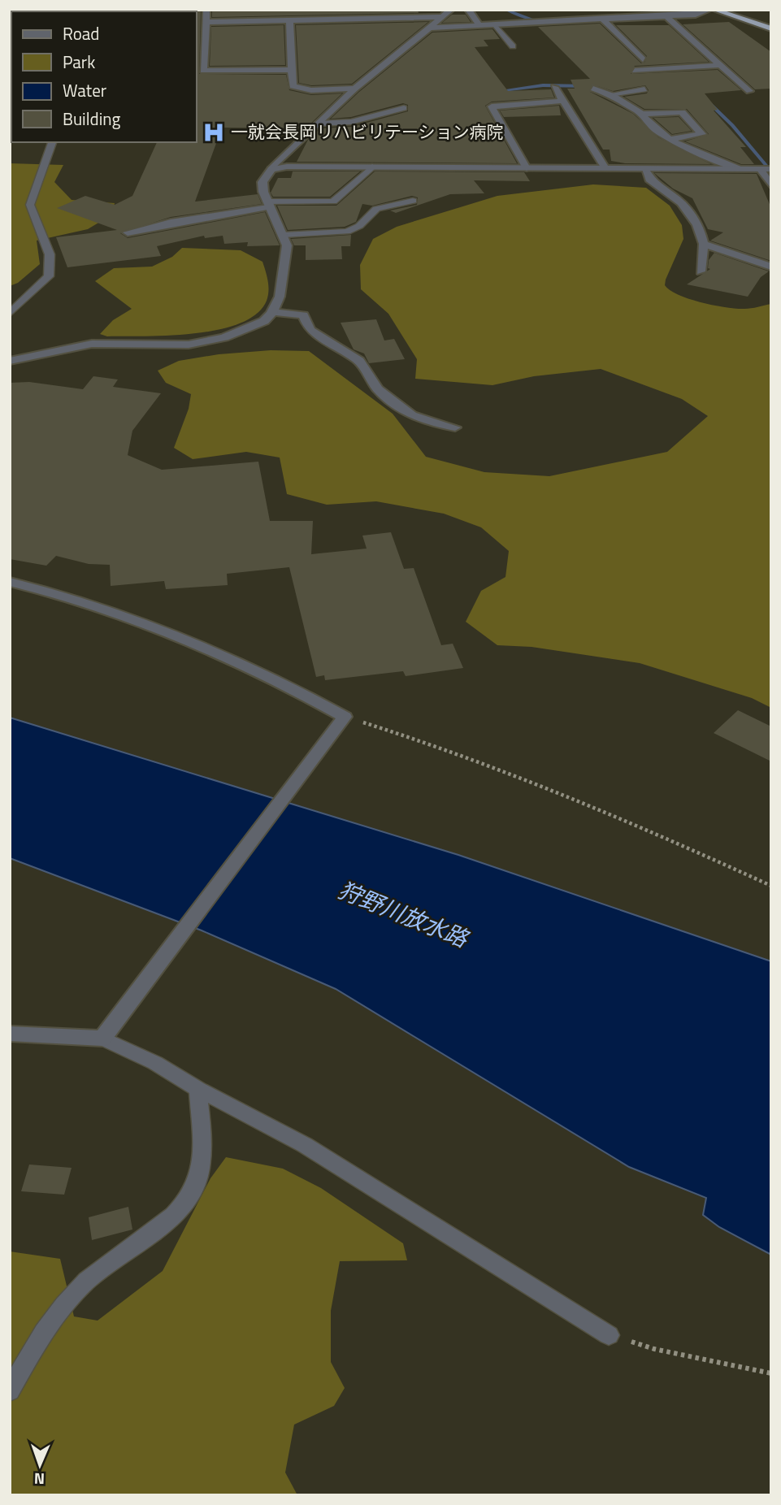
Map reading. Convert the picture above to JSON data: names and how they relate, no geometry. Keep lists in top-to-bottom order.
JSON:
{
  "water": ["狩野川放水路"],
  "places": {
    "hospital": ["一就会長岡リハビリテーション病院"]
  },
  "legend": [
    "Road",
    "Park",
    "Water",
    "Building"
  ],
  "north": "bottom"
}
